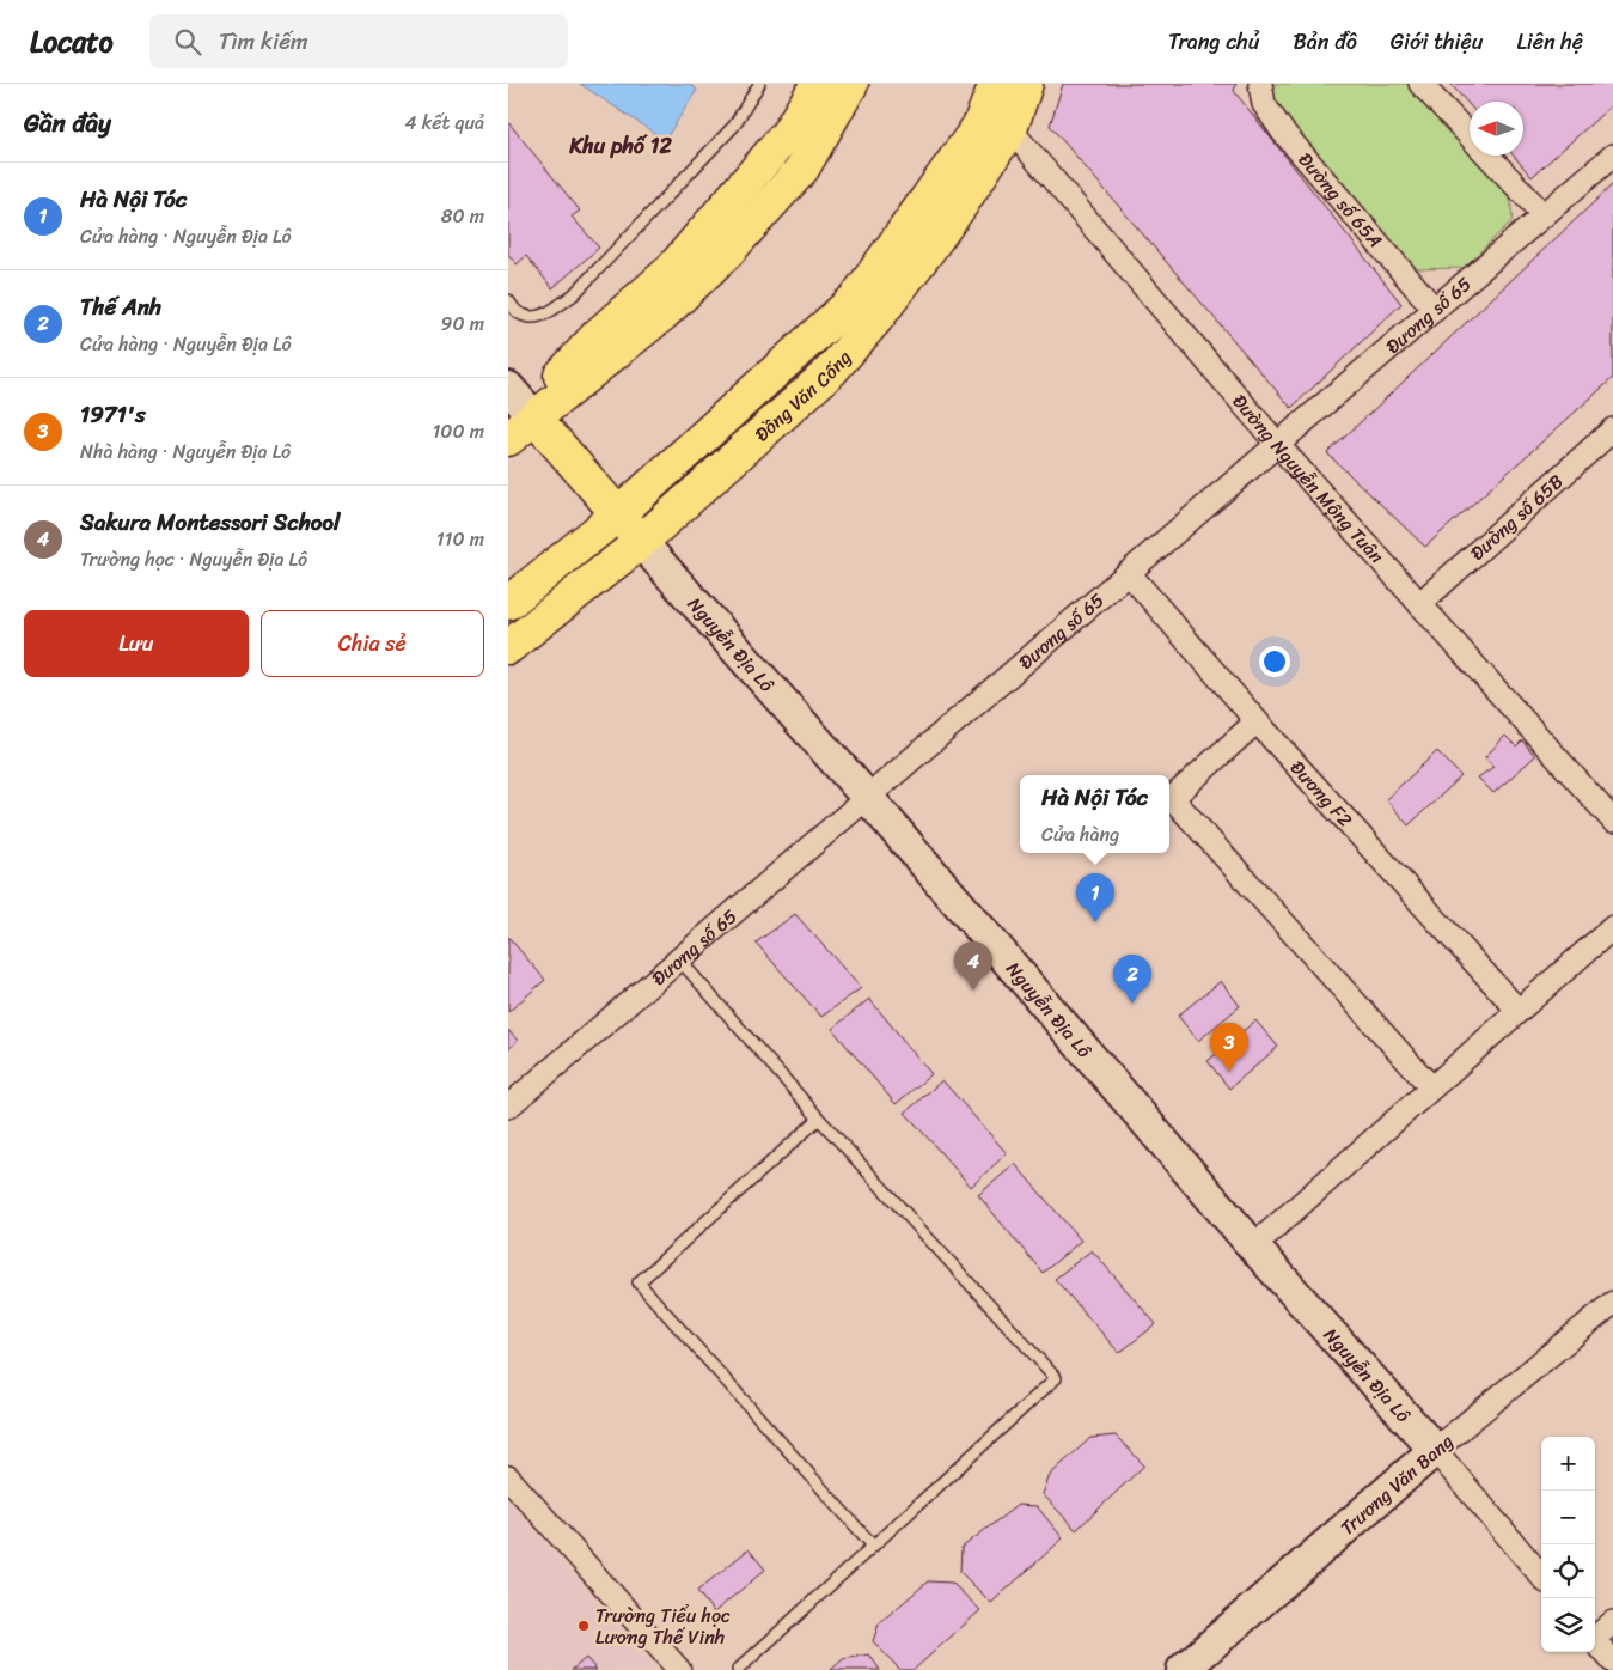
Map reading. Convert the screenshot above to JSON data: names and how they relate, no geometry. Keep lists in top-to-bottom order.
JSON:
{
  "streets": {
    "main road": ["Đồng Văn Cống"],
    "street": [
      "Đường số 65A",
      "Đương số 65",
      "Đường Nguyễn Mộng Tuân",
      "Đường số 65B",
      "Nguyễn Địa Lô",
      "Đương F2",
      "Trương Văn Bang"
    ]
  },
  "crossings": [
    ["Đường số 65A", "Đương số 65"],
    ["Đương số 65", "Đường Nguyễn Mộng Tuân"],
    ["Đương số 65", "Nguyễn Địa Lô"],
    ["Đương số 65", "Đương F2"],
    ["Đồng Văn Cống", "Đường Nguyễn Mộng Tuân"],
    ["Đồng Văn Cống", "Nguyễn Địa Lô"],
    ["Đường Nguyễn Mộng Tuân", "Đường số 65B"],
    ["Nguyễn Địa Lô", "Trương Văn Bang"]
  ],
  "districts": ["Khu phố 12"],
  "places": ["Trường Tiểu học Lương Thế Vinh"],
  "north": "left",
  "page": {
    "header": "Locato",
    "search": "Tìm kiếm",
    "nav": [
      "Trang chủ",
      "Bản đồ",
      "Giới thiệu",
      "Liên hệ"
    ],
    "heading": ["Gần đây", "4 kết quả"],
    "list": [
      {
        "mark": "1",
        "name": "Hà Nội Tóc",
        "note": "Cửa hàng · Nguyễn Địa Lô",
        "value": "80 m"
      },
      {
        "mark": "2",
        "name": "Thế Anh",
        "note": "Cửa hàng · Nguyễn Địa Lô",
        "value": "90 m"
      },
      {
        "mark": "3",
        "name": "1971's",
        "note": "Nhà hàng · Nguyễn Địa Lô",
        "value": "100 m"
      },
      {
        "mark": "4",
        "name": "Sakura Montessori School",
        "note": "Trường học · Nguyễn Địa Lô",
        "value": "110 m"
      }
    ],
    "buttons": ["Lưu", "Chia sẻ"],
    "popup": ["Hà Nội Tóc", "Cửa hàng"],
    "pins": [
      "1",
      "4",
      "2",
      "3"
    ],
    "map_buttons": ["+", "−"]
  }
}
